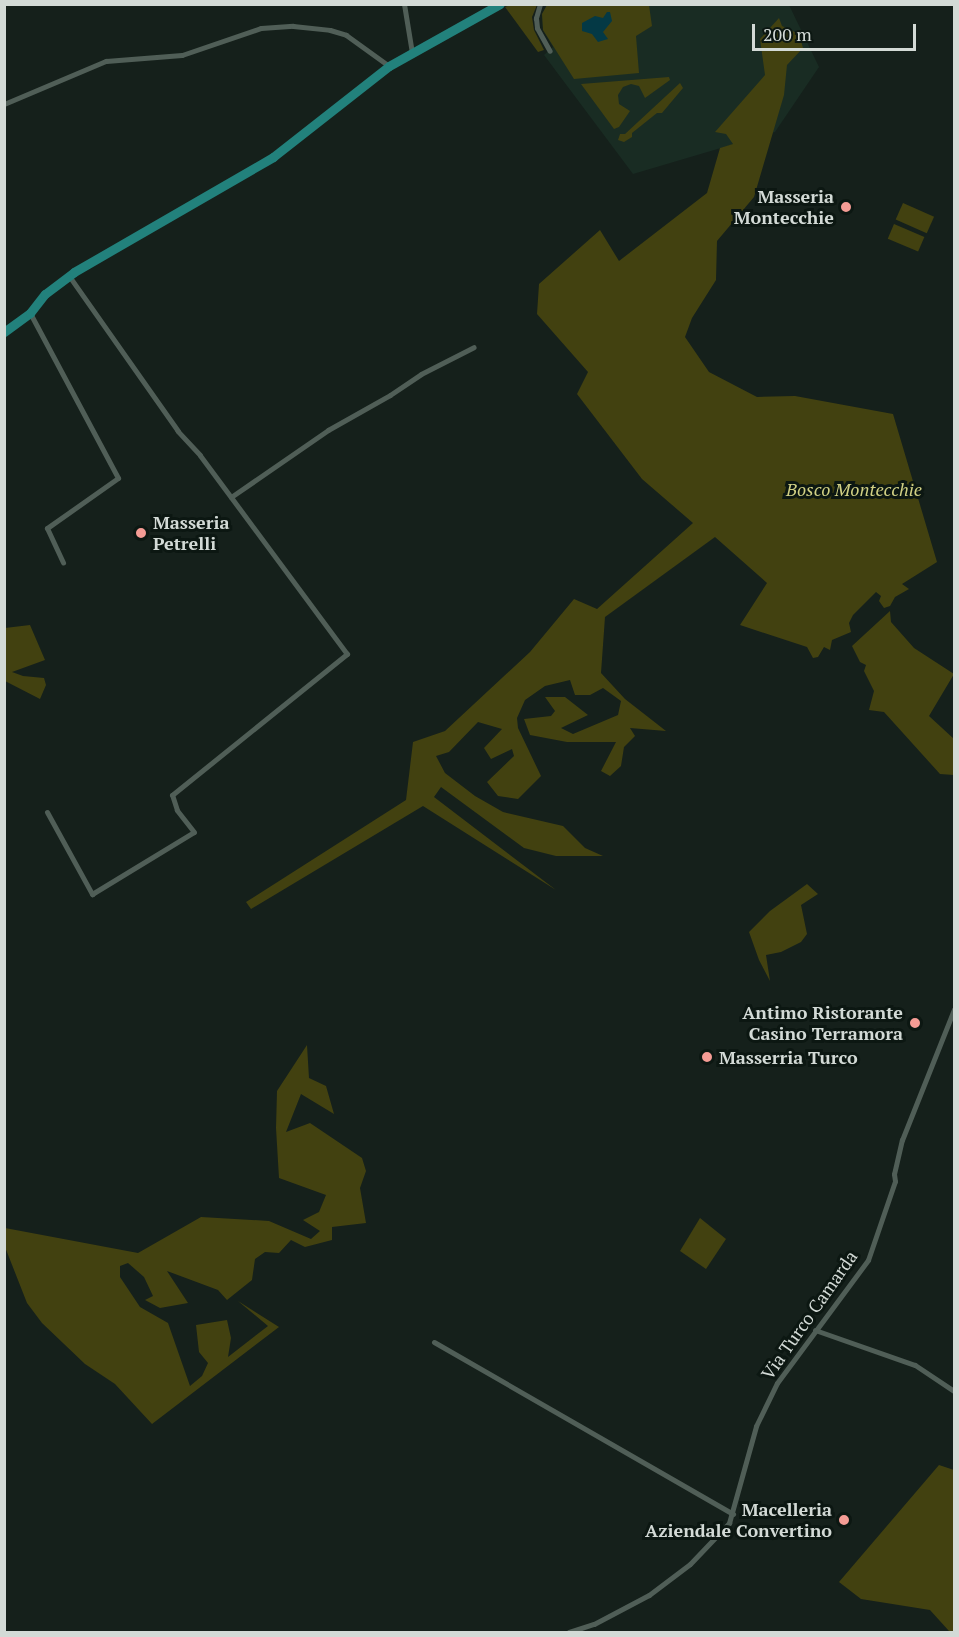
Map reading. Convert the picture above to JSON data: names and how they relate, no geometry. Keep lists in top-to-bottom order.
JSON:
{
  "streets": {
    "street": ["Via Turco Camarda"]
  },
  "parks": ["Bosco Montecchie"],
  "places": [
    "Masseria Montecchie",
    "Masseria Petrelli",
    "Antimo Ristorante Casino Terramora",
    "Masserria Turco",
    "Macelleria Aziendale Convertino"
  ],
  "scale_bar": "200 m"
}
